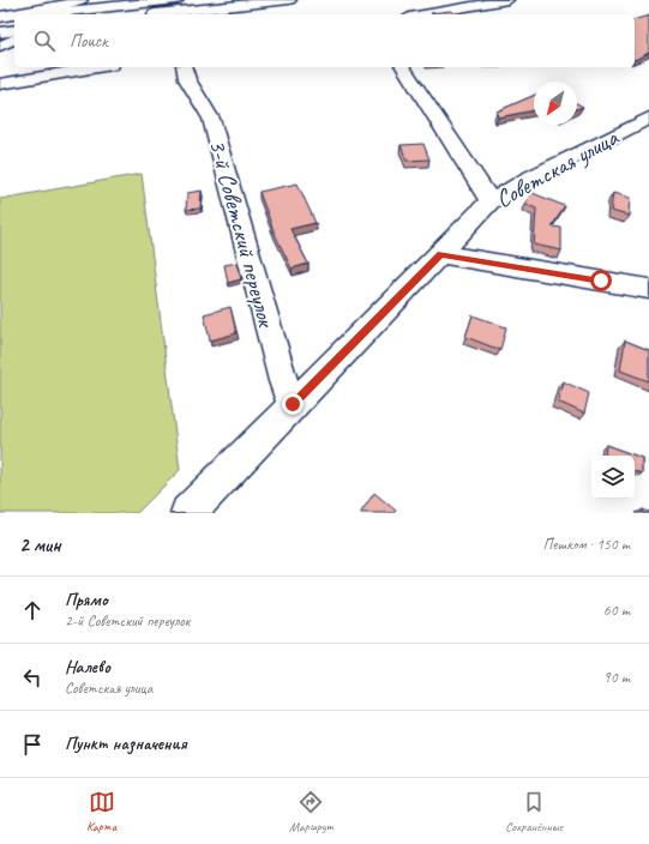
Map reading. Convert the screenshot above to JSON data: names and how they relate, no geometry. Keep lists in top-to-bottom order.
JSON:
{
  "streets": {
    "street": ["Советская улица", "3-й Советский переулок"]
  },
  "crossings": [
    ["Советская улица", "3-й Советский переулок"]
  ],
  "north": "bottom left",
  "page": {
    "search": "Поиск",
    "heading": ["2 мин", "Пешком · 150 m"],
    "list": [
      ["Прямо", "2-й Советский переулок", "60 m"],
      ["Налево", "Советская улица", "90 m"],
      "Пункт назначения"
    ],
    "nav": ["Карта", "Маршрут", "Сохранённые"]
  }
}
